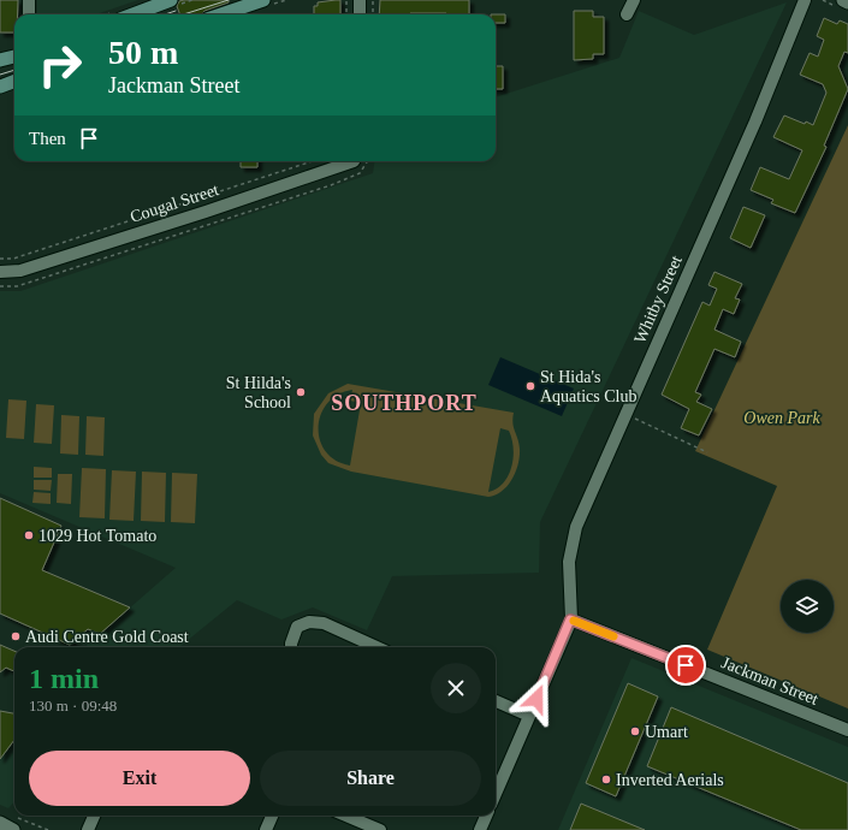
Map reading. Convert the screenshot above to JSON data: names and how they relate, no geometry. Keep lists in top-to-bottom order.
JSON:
{
  "streets": {
    "street": ["Cougal Street", "Whitby Street", "Jackman Street"]
  },
  "crossings": [
    ["Whitby Street", "Jackman Street"]
  ],
  "districts": ["SOUTHPORT"],
  "parks": ["Owen Park"],
  "places": [
    "St Hida's Aquatics Club",
    "St Hilda's School",
    "1029 Hot Tomato",
    "Audi Centre Gold Coast",
    "Umart",
    "Inverted Aerials"
  ],
  "page": {
    "turn": ["50 m", "Jackman Street"],
    "then": "Then",
    "heading": ["1 min", "130 m · 09:48"],
    "buttons": ["Exit", "Share"]
  }
}
